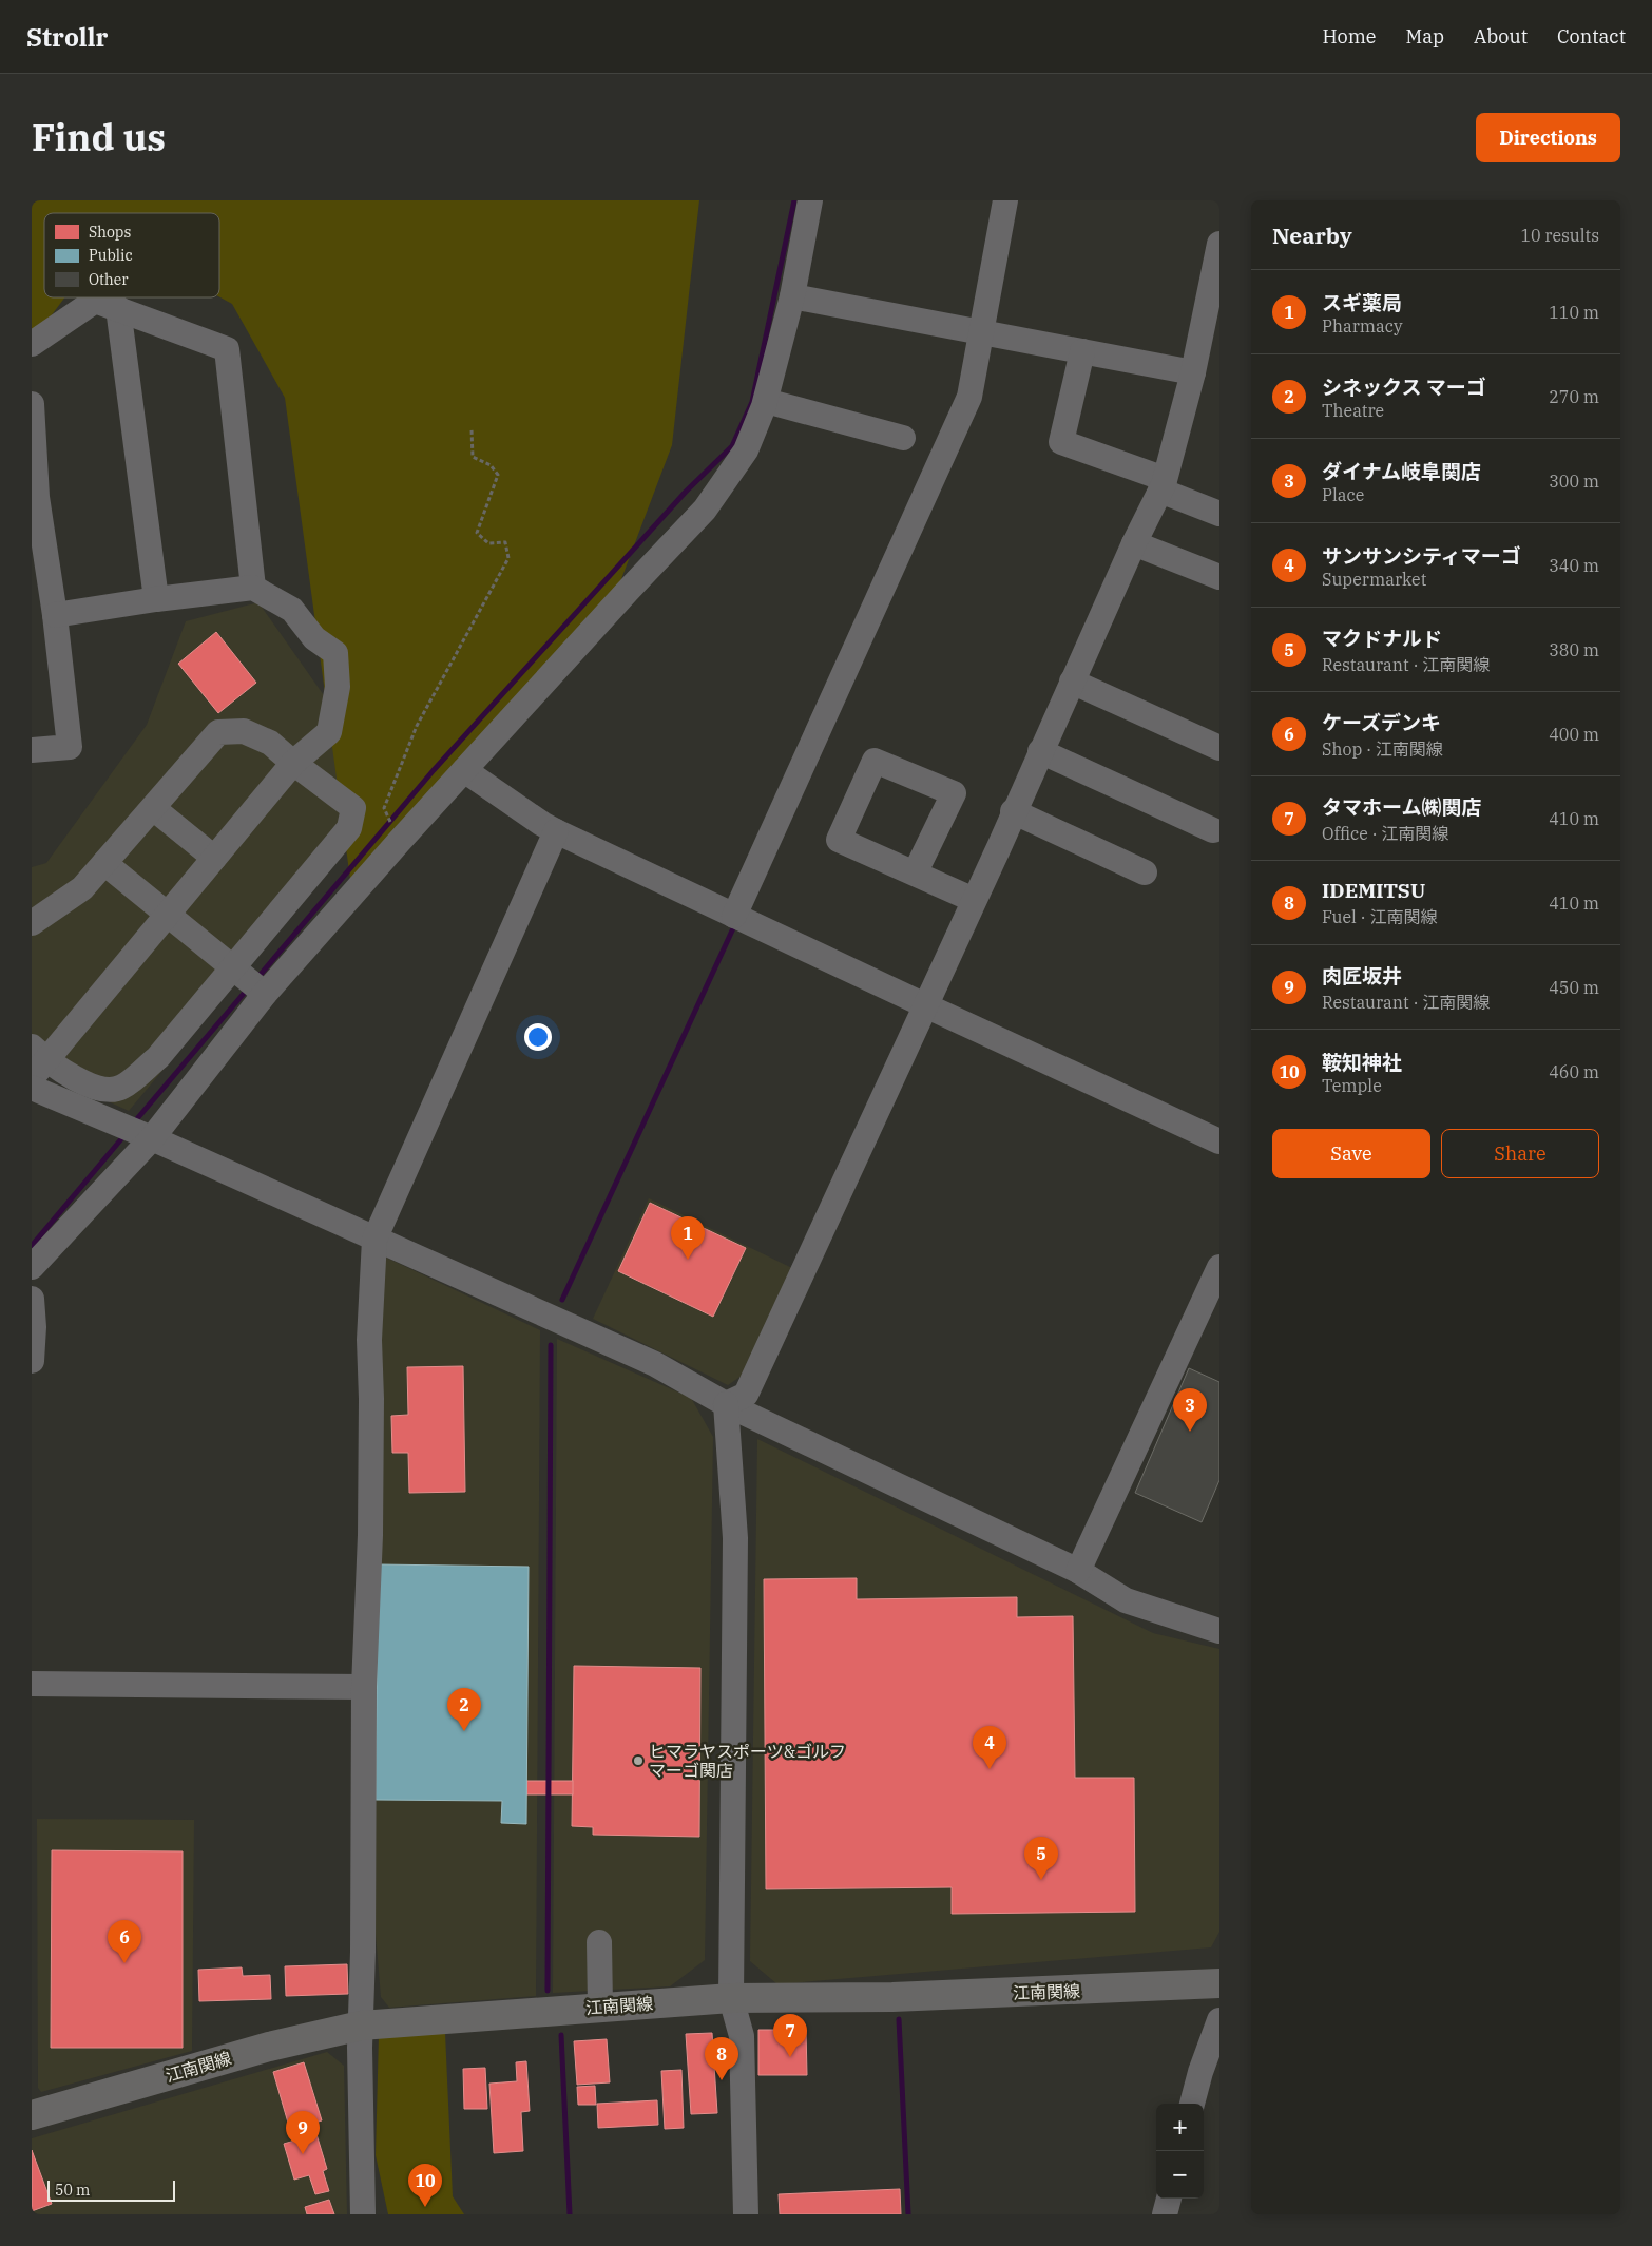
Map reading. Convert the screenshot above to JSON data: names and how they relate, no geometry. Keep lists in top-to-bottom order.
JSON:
{
  "streets": {
    "main road": ["江南関線"]
  },
  "places": ["ヒマラヤスポーツ&ゴルフ マーゴ関店"],
  "legend": ["Shops", "Public", "Other"],
  "scale_bar": "50 m",
  "page": {
    "header": "Strollr",
    "nav": [
      "Home",
      "Map",
      "About",
      "Contact"
    ],
    "title": "Find us",
    "buttons": [
      "Directions",
      ["Save", "Share"]
    ],
    "heading": ["Nearby", "10 results"],
    "list": [
      {
        "mark": "1",
        "name": "スギ薬局",
        "note": "Pharmacy",
        "value": "110 m"
      },
      {
        "mark": "2",
        "name": "シネックス マーゴ",
        "note": "Theatre",
        "value": "270 m"
      },
      {
        "mark": "3",
        "name": "ダイナム岐阜関店",
        "note": "Place",
        "value": "300 m"
      },
      {
        "mark": "4",
        "name": "サンサンシティマーゴ",
        "note": "Supermarket",
        "value": "340 m"
      },
      {
        "mark": "5",
        "name": "マクドナルド",
        "note": "Restaurant · 江南関線",
        "value": "380 m"
      },
      {
        "mark": "6",
        "name": "ケーズデンキ",
        "note": "Shop · 江南関線",
        "value": "400 m"
      },
      {
        "mark": "7",
        "name": "タマホーム㈱関店",
        "note": "Office · 江南関線",
        "value": "410 m"
      },
      {
        "mark": "8",
        "name": "IDEMITSU",
        "note": "Fuel · 江南関線",
        "value": "410 m"
      },
      {
        "mark": "9",
        "name": "肉匠坂井",
        "note": "Restaurant · 江南関線",
        "value": "450 m"
      },
      {
        "mark": "10",
        "name": "鞍知神社",
        "note": "Temple",
        "value": "460 m"
      }
    ],
    "pins": [
      "1",
      "3",
      "2",
      "4",
      "5",
      "6",
      "7",
      "8",
      "9",
      "10"
    ],
    "map_buttons": ["+", "−"],
    "scale": "50 m"
  }
}
